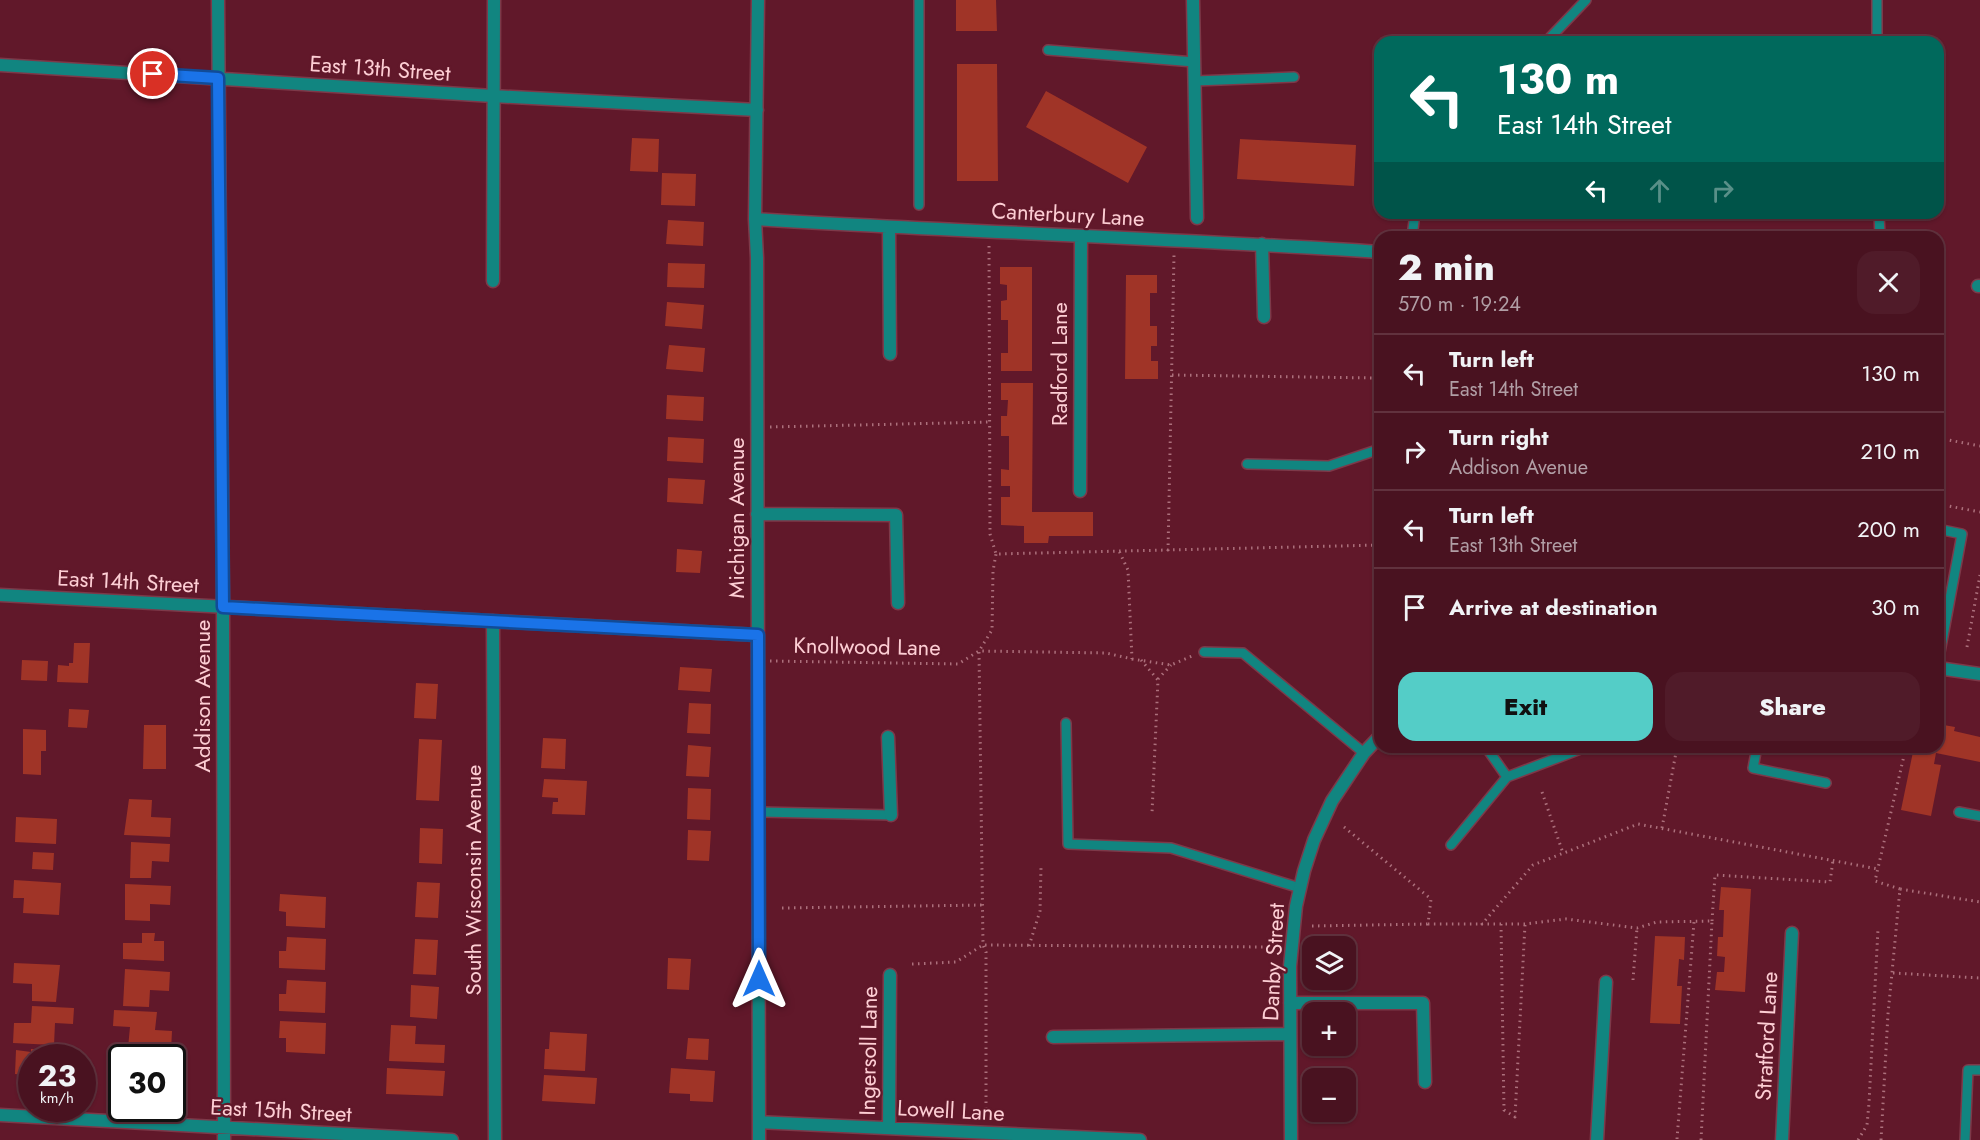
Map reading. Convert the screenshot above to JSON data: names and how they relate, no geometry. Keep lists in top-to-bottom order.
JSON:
{
  "streets": {
    "street": [
      "East 13th Street",
      "Canterbury Lane",
      "Radford Lane",
      "Michigan Avenue",
      "East 14th Street",
      "Addison Avenue",
      "South Wisconsin Avenue",
      "Danby Street",
      "Stratford Lane",
      "Ingersoll Lane",
      "East 15th Street",
      "Lowell Lane"
    ],
    "path": ["Knollwood Lane"]
  },
  "crossings": [
    ["East 13th Street", "Michigan Avenue"],
    ["East 13th Street", "Addison Avenue"],
    ["Canterbury Lane", "Radford Lane"],
    ["Canterbury Lane", "Michigan Avenue"],
    ["Michigan Avenue", "East 14th Street"],
    ["Michigan Avenue", "Knollwood Lane"],
    ["Michigan Avenue", "Lowell Lane"],
    ["East 14th Street", "Addison Avenue"],
    ["East 14th Street", "South Wisconsin Avenue"],
    ["Addison Avenue", "East 15th Street"],
    ["Ingersoll Lane", "Lowell Lane"]
  ],
  "page": {
    "turn": ["130 m", "East 14th Street"],
    "heading": ["2 min", "570 m · 19:24"],
    "list": [
      {
        "name": "Turn left",
        "note": "East 14th Street",
        "value": "130 m"
      },
      {
        "name": "Turn right",
        "note": "Addison Avenue",
        "value": "210 m"
      },
      {
        "name": "Turn left",
        "note": "East 13th Street",
        "value": "200 m"
      },
      {
        "name": "Arrive at destination",
        "value": "30 m"
      }
    ],
    "buttons": ["Exit", "Share"],
    "map_buttons": ["+", "−"],
    "speed": "23 km/h",
    "limit": "30"
  }
}
